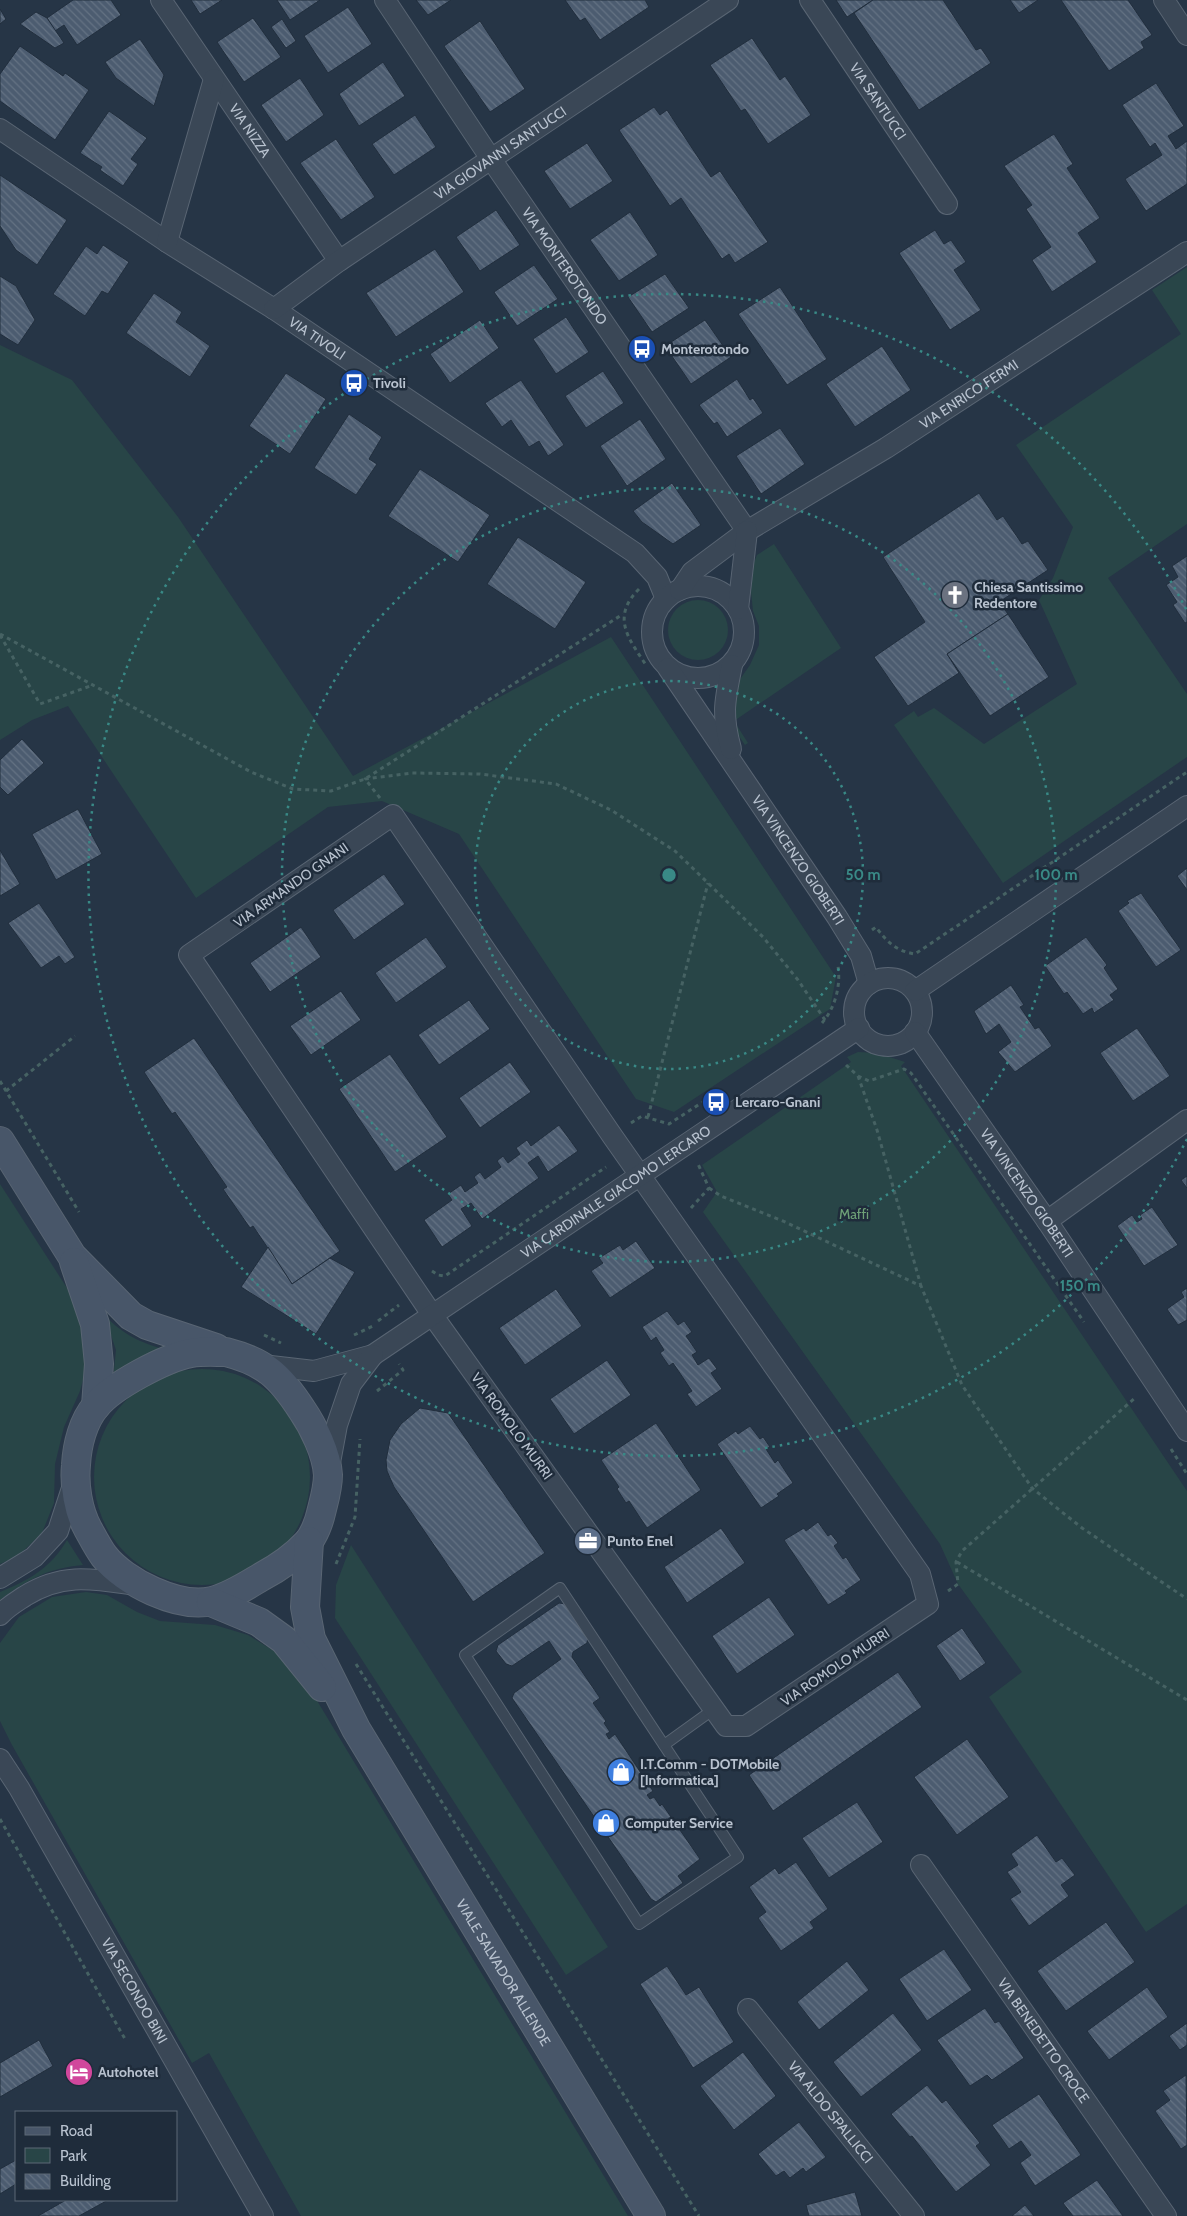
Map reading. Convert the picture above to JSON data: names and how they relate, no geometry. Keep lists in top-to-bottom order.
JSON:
{
  "streets": {
    "main road": ["VIALE SALVADOR ALLENDE"],
    "street": [
      "VIA SANTUCCI",
      "VIA NIZZA",
      "VIA GIOVANNI SANTUCCI",
      "VIA MONTEROTONDO",
      "VIA TIVOLI",
      "VIA ENRICO FERMI",
      "VIA VINCENZO GIOBERTI",
      "VIA ARMANDO GNANI",
      "VIA CARDINALE GIACOMO LERCARO",
      "VIA ROMOLO MURRI",
      "VIA SECONDO BINI",
      "VIA BENEDETTO CROCE",
      "VIA ALDO SPALLICCI"
    ]
  },
  "crossings": [
    ["VIA NIZZA", "VIA GIOVANNI SANTUCCI"],
    ["VIA GIOVANNI SANTUCCI", "VIA MONTEROTONDO"],
    ["VIA GIOVANNI SANTUCCI", "VIA TIVOLI"],
    ["VIA MONTEROTONDO", "VIA ENRICO FERMI"],
    ["VIA TIVOLI", "VIA ENRICO FERMI"],
    ["VIA TIVOLI", "VIA VINCENZO GIOBERTI"],
    ["VIA ENRICO FERMI", "VIA VINCENZO GIOBERTI"],
    ["VIA VINCENZO GIOBERTI", "VIA CARDINALE GIACOMO LERCARO"],
    ["VIA ARMANDO GNANI", "VIA CARDINALE GIACOMO LERCARO"],
    ["VIA ARMANDO GNANI", "VIA ROMOLO MURRI"],
    ["VIA CARDINALE GIACOMO LERCARO", "VIA ROMOLO MURRI"]
  ],
  "parks": ["Maffi"],
  "places": {
    "bus stop": ["Monterotondo", "Tivoli", "Lercaro-Gnani"],
    "church": ["Chiesa Santissimo Redentore"],
    "office": ["Punto Enel"],
    "shop": ["I.T.Comm - DOTMobile [Informatica]", "Computer Service"],
    "hotel": ["Autohotel"]
  },
  "legend": ["Road", "Park", "Building"],
  "rings": ["50 m", "100 m", "150 m"]
}
